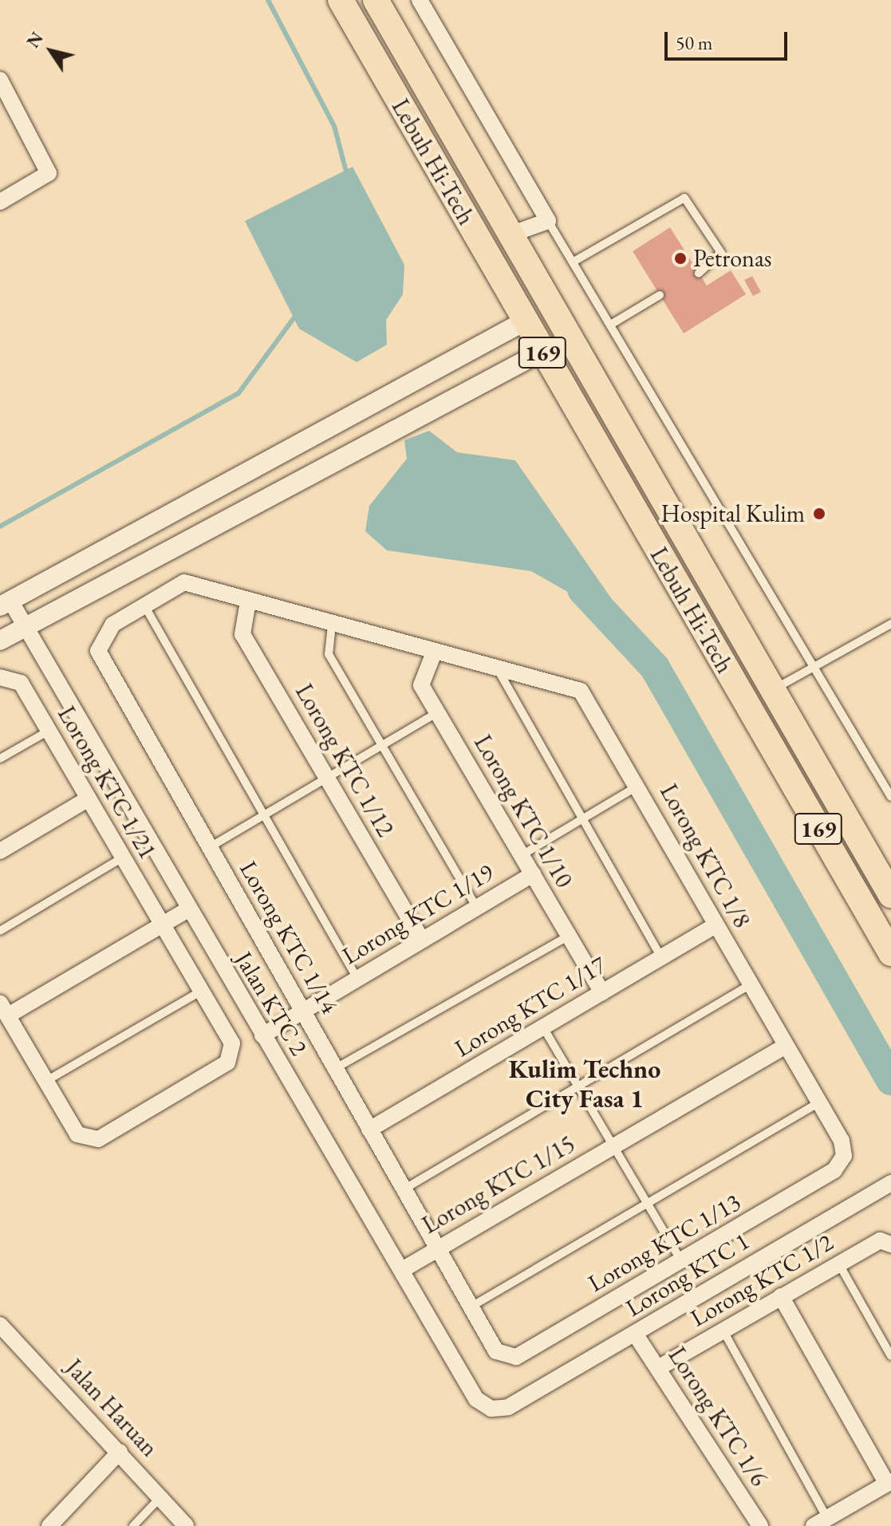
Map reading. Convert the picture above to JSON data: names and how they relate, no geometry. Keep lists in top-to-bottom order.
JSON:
{
  "streets": {
    "main road": ["Lebuh Hi-Tech", "169"],
    "street": [
      "Lorong KTC 1/12",
      "Lorong KTC 1/21",
      "Lorong KTC 1/10",
      "Lorong KTC 1/8",
      "Lorong KTC 1/19",
      "Lorong KTC 1/14",
      "Jalan KTC 2",
      "Lorong KTC 1/17",
      "Lorong KTC 1/15",
      "Lorong KTC 1/13",
      "Lorong KTC 1",
      "Lorong KTC 1/2",
      "Jalan Haruan",
      "Lorong KTC 1/6"
    ]
  },
  "crossings": [
    ["Lorong KTC 1/12", "Lorong KTC 1/19"],
    ["Lorong KTC 1/10", "Lorong KTC 1/19"],
    ["Lorong KTC 1/10", "Lorong KTC 1/17"],
    ["Lorong KTC 1/8", "Lorong KTC 1/17"],
    ["Lorong KTC 1/8", "Lorong KTC 1/15"],
    ["Lorong KTC 1/8", "Lorong KTC 1/13"],
    ["Lorong KTC 1/19", "Lorong KTC 1/14"],
    ["Lorong KTC 1/19", "Jalan KTC 2"],
    ["Lorong KTC 1/14", "Lorong KTC 1/17"],
    ["Lorong KTC 1/14", "Lorong KTC 1/15"],
    ["Lorong KTC 1/14", "Lorong KTC 1/13"],
    ["Jalan KTC 2", "Lorong KTC 1/15"],
    ["Jalan KTC 2", "Lorong KTC 1"],
    ["Lorong KTC 1/15", "Lorong KTC 1/13"],
    ["Lorong KTC 1", "Lorong KTC 1/6"],
    ["Lorong KTC 1/2", "Lorong KTC 1/6"]
  ],
  "districts": ["Kulim Techno City Fasa 1"],
  "places": ["Petronas", "Hospital Kulim"],
  "scale_bar": "50 m",
  "north": "top left"
}
